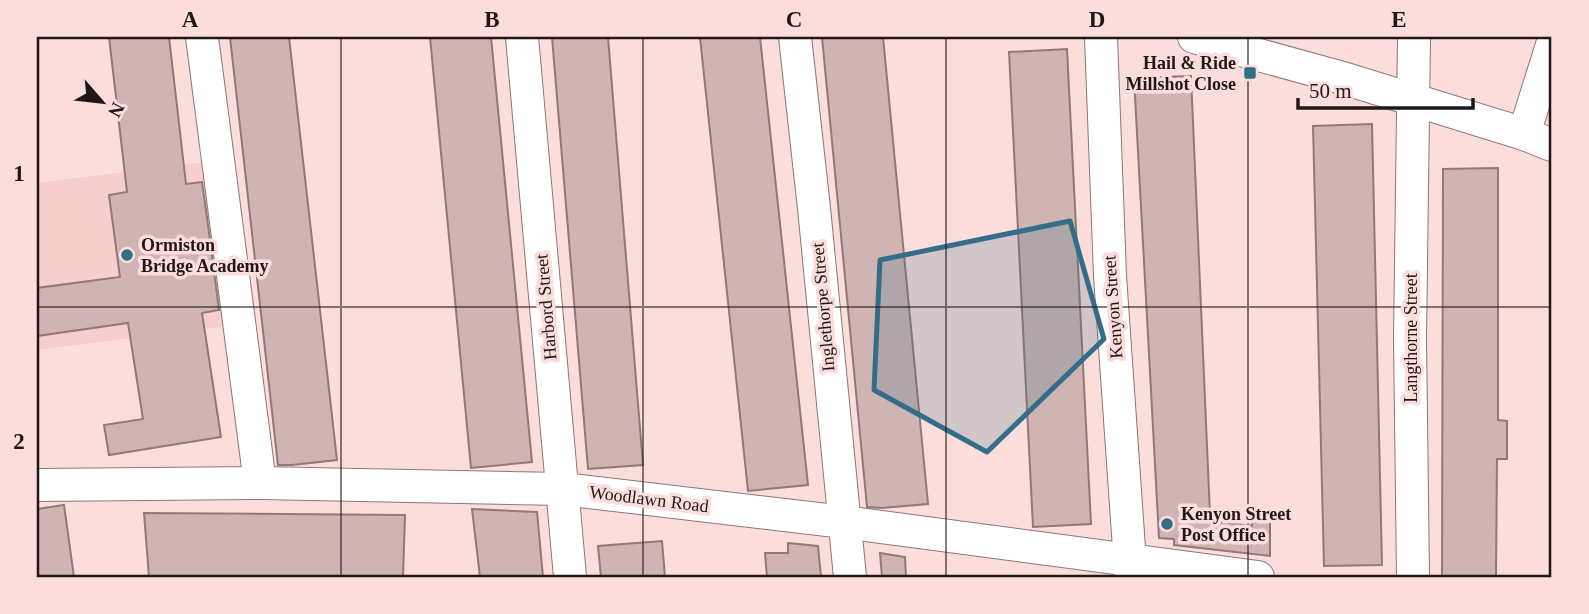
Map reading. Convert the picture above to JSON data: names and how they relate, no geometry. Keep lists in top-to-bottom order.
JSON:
{
  "streets": {
    "street": [
      "Harbord Street",
      "Inglethorpe Street",
      "Kenyon Street",
      "Langthorne Street",
      "Woodlawn Road"
    ]
  },
  "crossings": [
    ["Harbord Street", "Woodlawn Road"],
    ["Inglethorpe Street", "Woodlawn Road"],
    ["Kenyon Street", "Woodlawn Road"]
  ],
  "places": {
    "transit": ["Hail & Ride Millshot Close"],
    "other": ["Ormiston Bridge Academy", "Kenyon Street Post Office"]
  },
  "scale_bar": "50 m",
  "north": "bottom right",
  "grid": {
    "columns": [
      "A",
      "B",
      "C",
      "D",
      "E"
    ],
    "rows": ["1", "2"]
  }
}
